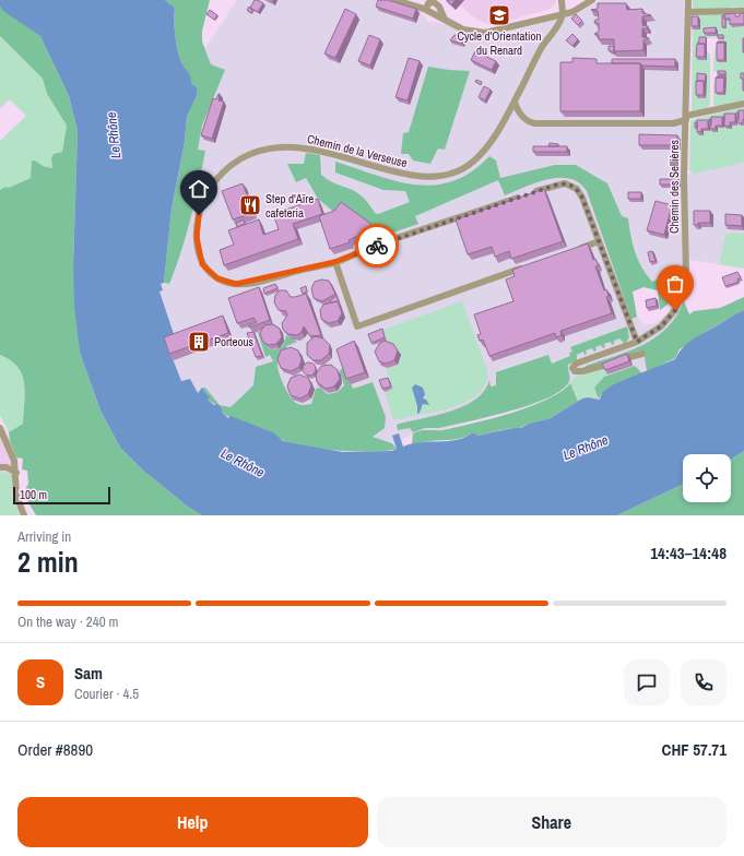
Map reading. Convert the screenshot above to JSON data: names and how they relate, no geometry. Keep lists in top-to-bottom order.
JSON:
{
  "streets": {
    "street": ["Chemin de la Verseuse", "Chemin des Sellières"]
  },
  "water": ["Le Rhône"],
  "places": {
    "school or university": ["Cycle d'Orientation du Renard"],
    "restaurant": ["Step d'Aïre cafeteria"],
    "building": ["Porteous"]
  },
  "scale_bar": "100 m",
  "page": {
    "scale": "100 m",
    "heading": ["2 min", "Arriving in", "14:43–14:48"],
    "panel": [
      "Sam",
      "Courier · 4.5",
      "Order #8890",
      "CHF 57.71"
    ],
    "bar": "On the way · 240 m",
    "round": "S",
    "buttons": ["Help", "Share"]
  }
}
